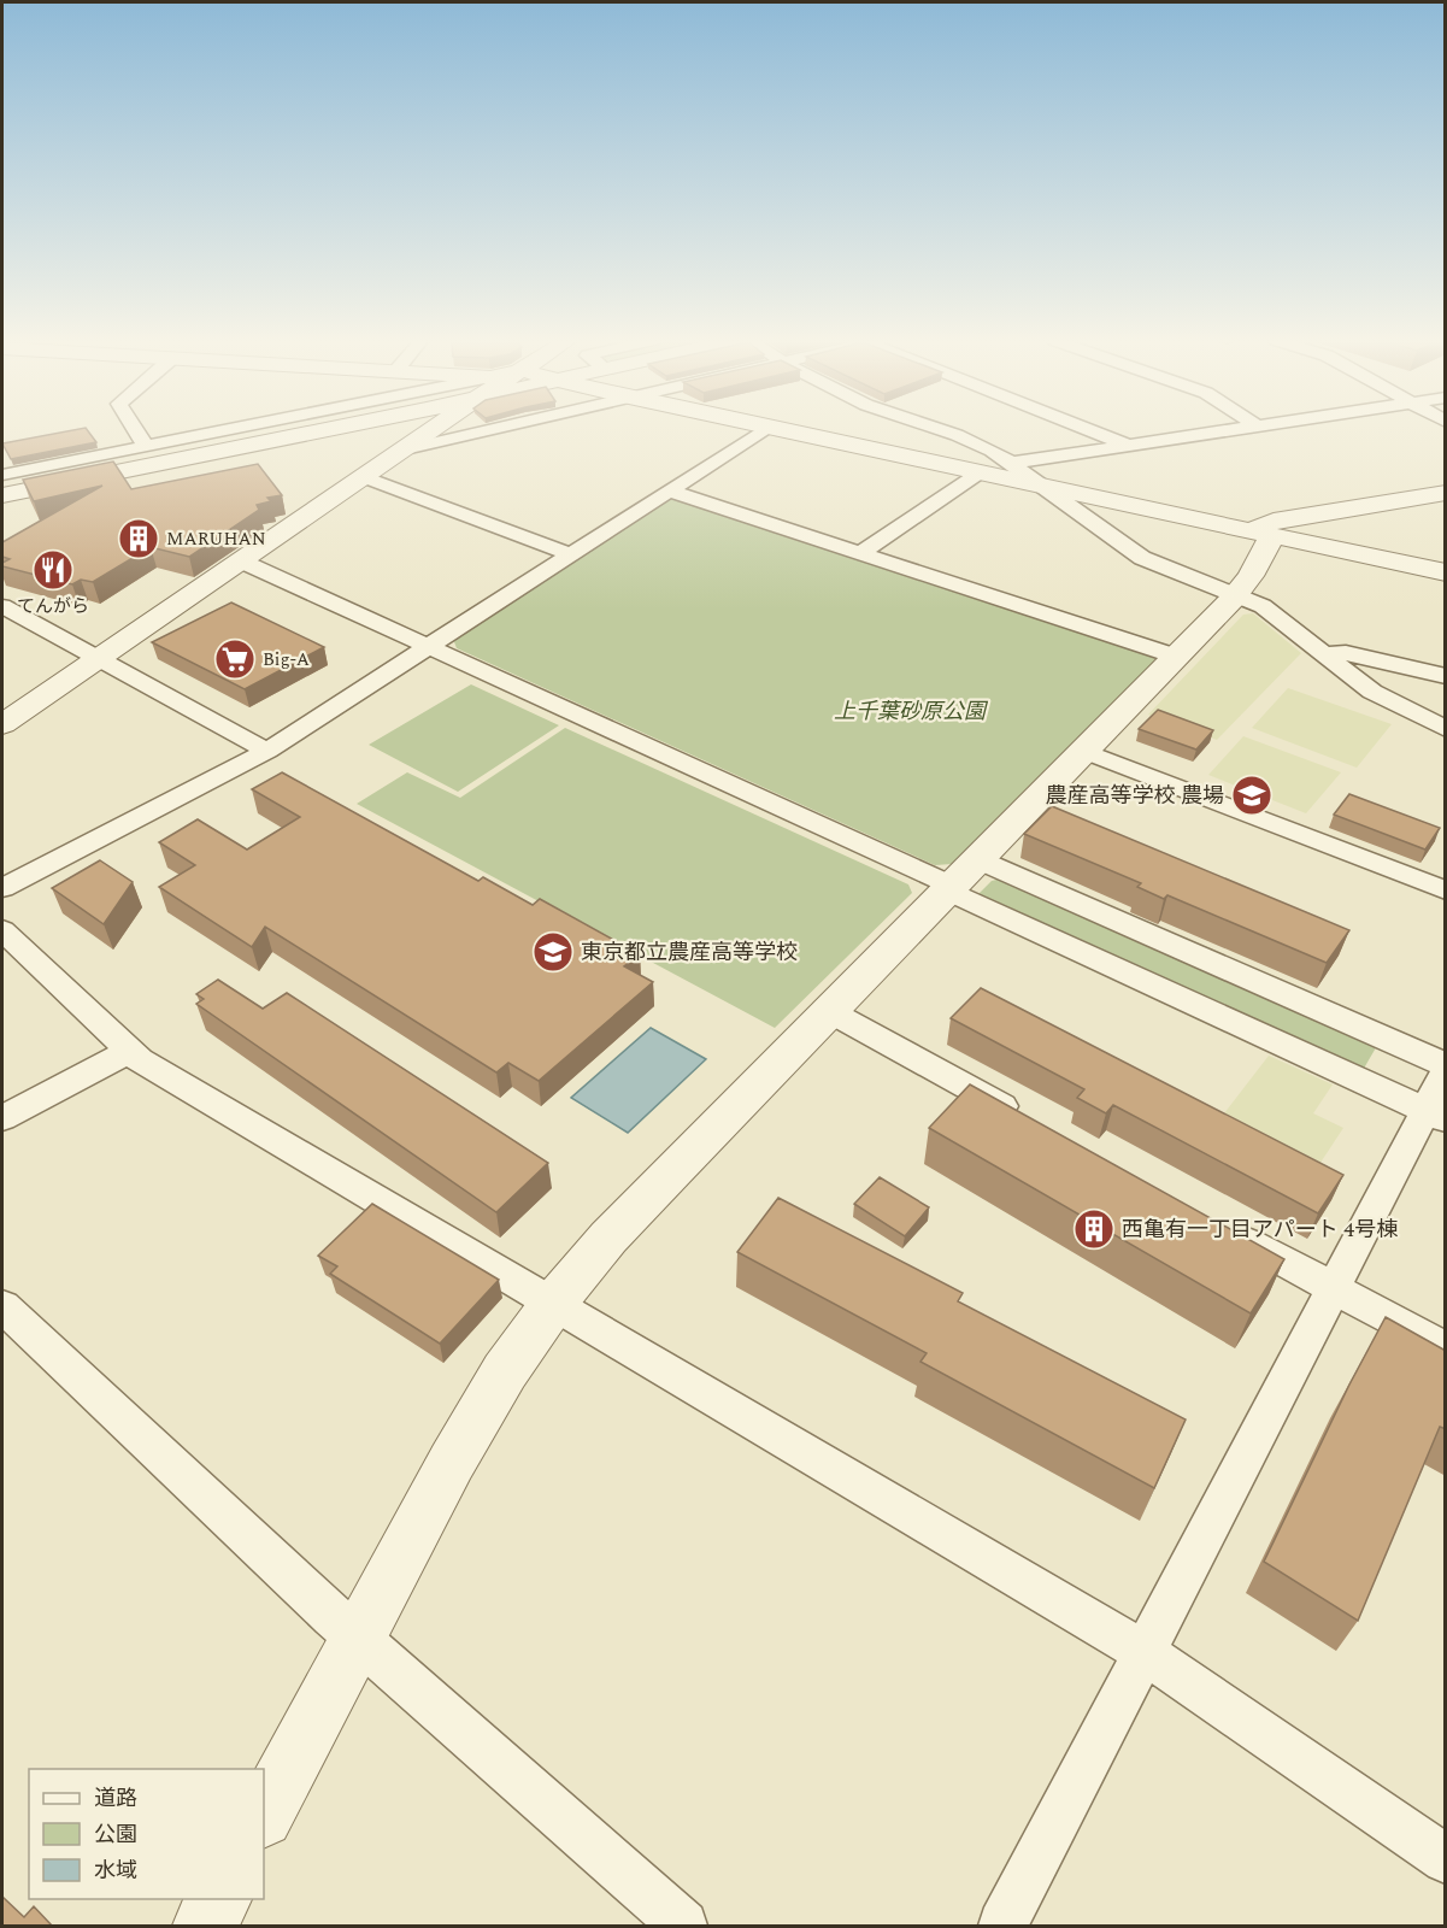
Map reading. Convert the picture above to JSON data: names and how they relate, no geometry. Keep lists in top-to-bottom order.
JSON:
{
  "parks": ["上千葉砂原公園"],
  "places": {
    "building": ["MARUHAN", "西亀有一丁目アパート 4号棟"],
    "restaurant": ["てんがら"],
    "supermarket": ["Big-A"],
    "school or university": ["農産高等学校 農場", "東京都立農産高等学校"]
  },
  "legend": ["道路", "公園", "水域"]
}
